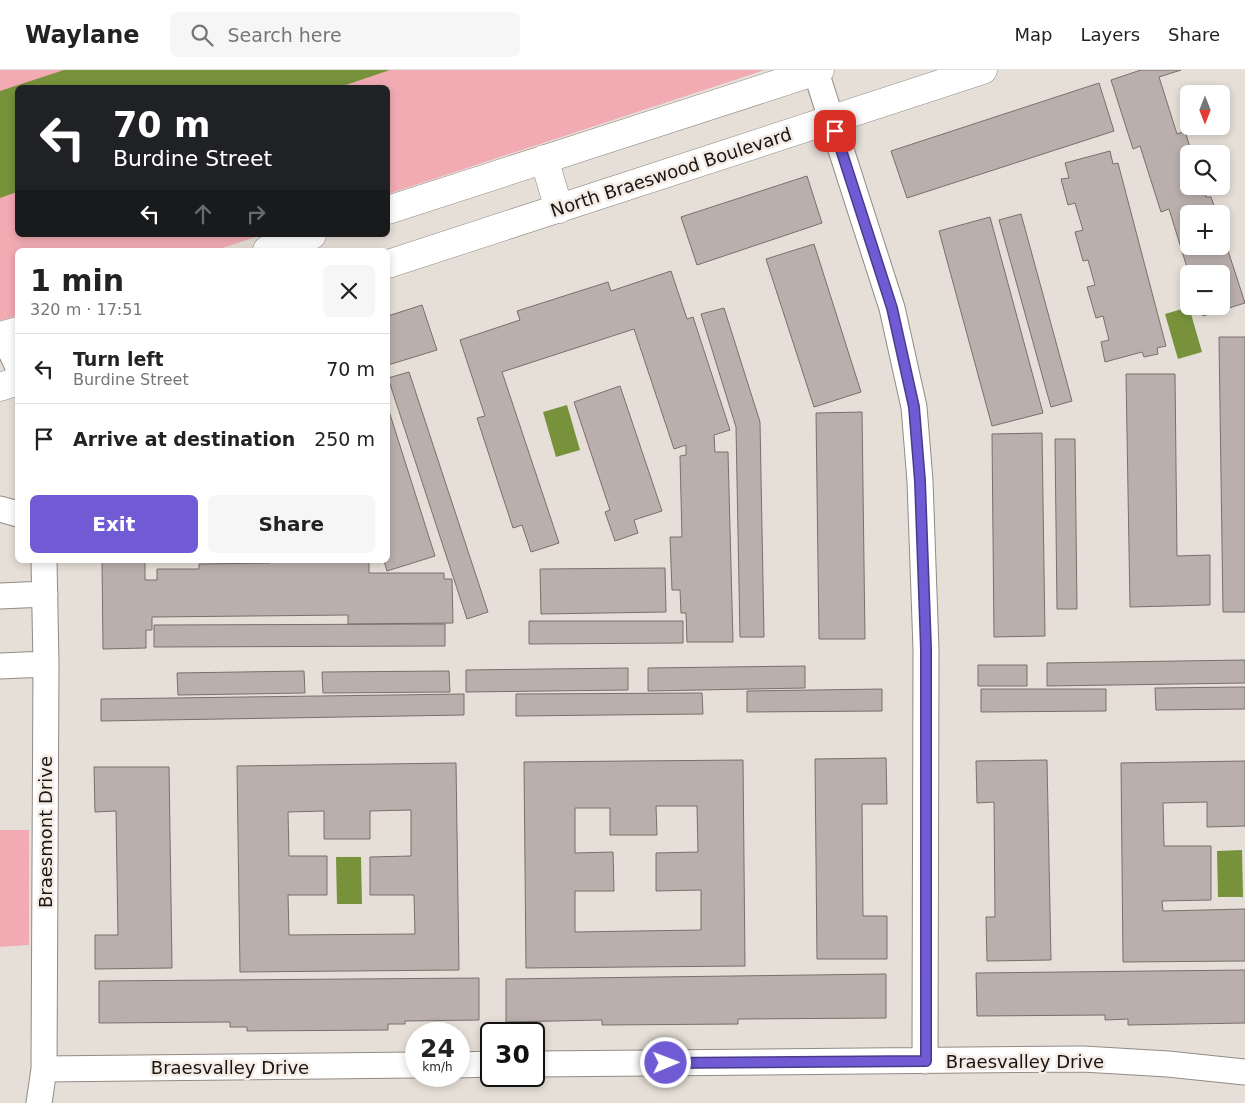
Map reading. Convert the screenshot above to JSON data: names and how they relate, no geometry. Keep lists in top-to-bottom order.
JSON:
{
  "streets": {
    "main road": ["North Braeswood Boulevard"],
    "street": ["Braesmont Drive", "Braesvalley Drive"]
  },
  "crossings": [
    ["Braesmont Drive", "Braesvalley Drive"]
  ],
  "north": "bottom",
  "page": {
    "header": "Waylane",
    "search": "Search here",
    "nav": ["Map", "Layers", "Share"],
    "map_buttons": ["+", "−"],
    "turn": ["70 m", "Burdine Street"],
    "heading": ["1 min", "320 m · 17:51"],
    "list": [
      {
        "name": "Turn left",
        "note": "Burdine Street",
        "value": "70 m"
      },
      {
        "name": "Arrive at destination",
        "value": "250 m"
      }
    ],
    "buttons": ["Exit", "Share"],
    "speed": "24 km/h",
    "limit": "30"
  }
}
